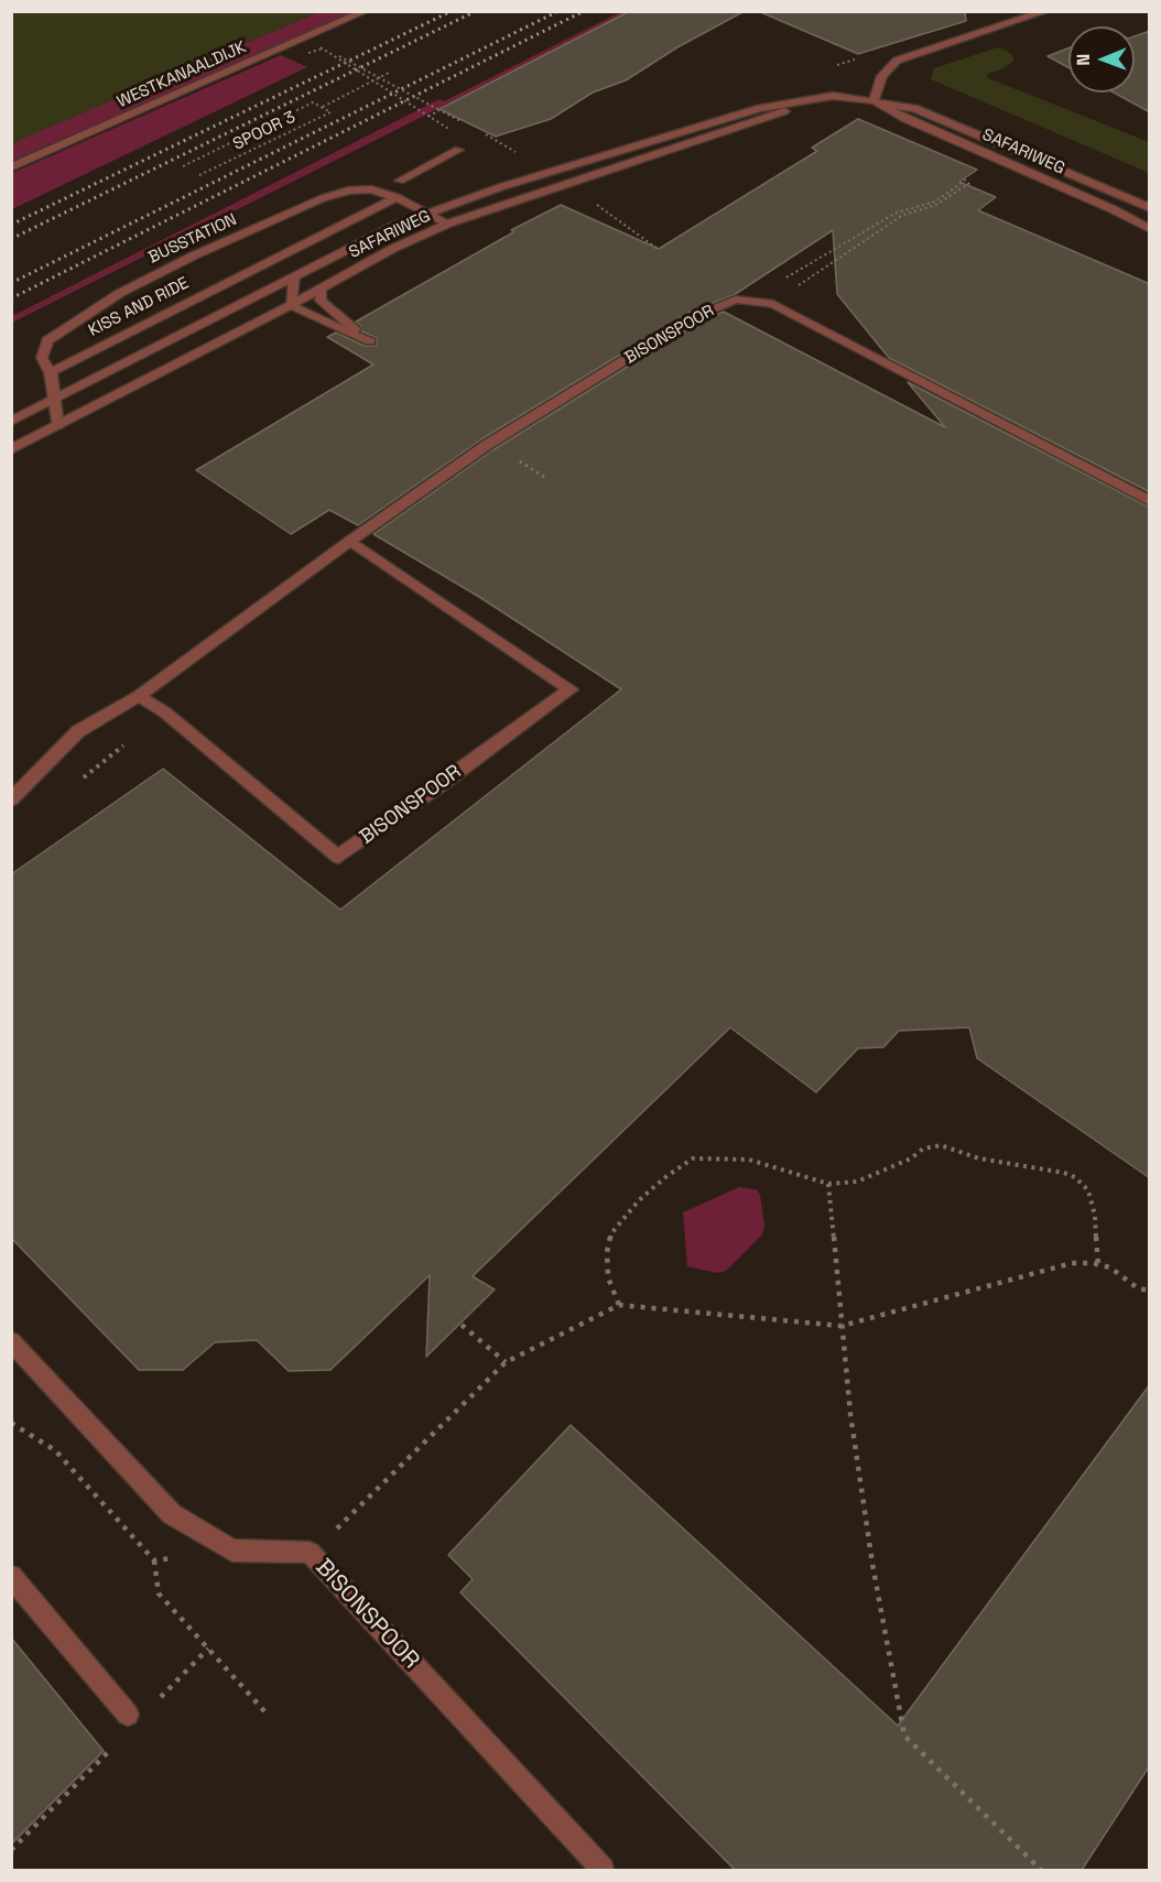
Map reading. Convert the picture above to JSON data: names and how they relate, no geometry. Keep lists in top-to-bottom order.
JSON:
{
  "streets": {
    "street": [
      "WESTKANAALDIJK",
      "SAFARIWEG",
      "BUSSTATION",
      "KISS AND RIDE",
      "BISONSPOOR"
    ],
    "path": ["SPOOR 3"]
  },
  "crossings": [
    ["BUSSTATION", "KISS AND RIDE"]
  ],
  "north": "left"
}
